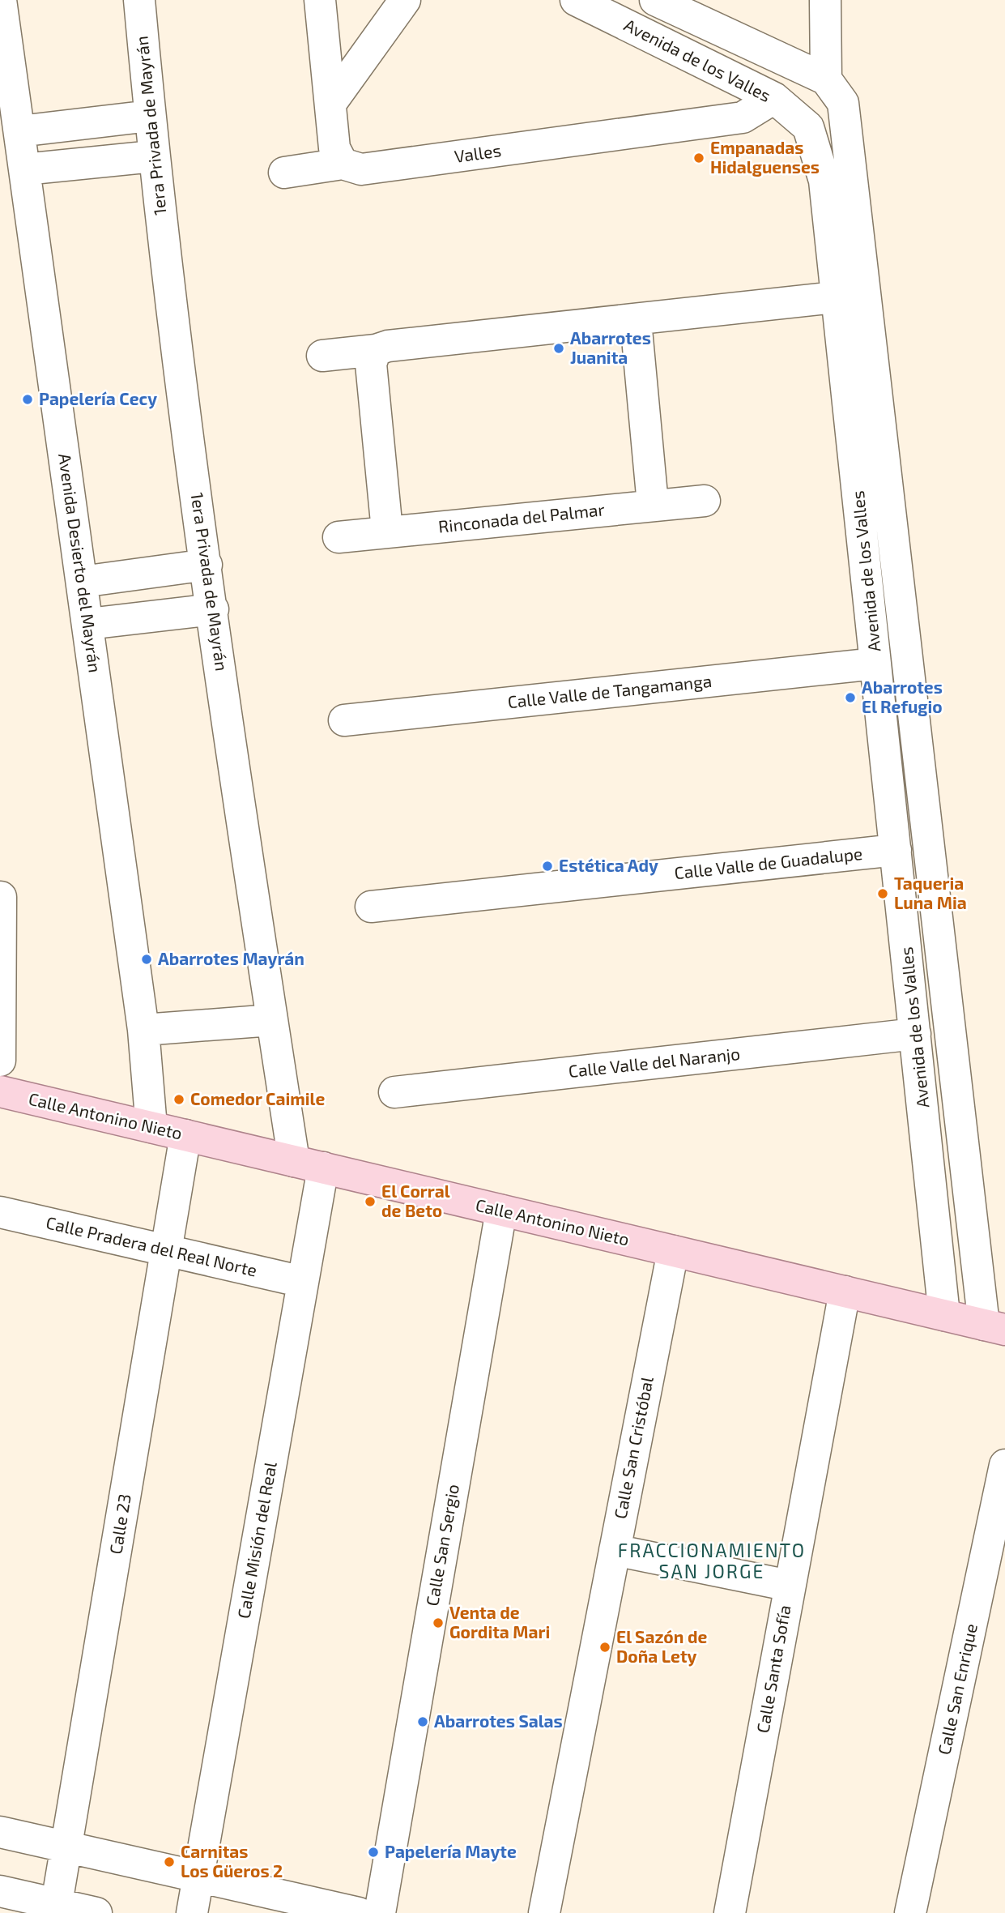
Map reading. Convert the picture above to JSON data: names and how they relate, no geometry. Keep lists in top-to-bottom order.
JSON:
{
  "streets": {
    "main road": ["Calle Antonino Nieto"],
    "street": [
      "Avenida de los Valles",
      "1era Privada de Mayrán",
      "Valles",
      "Rinconada del Palmar",
      "Avenida Desierto del Mayrán",
      "Calle Valle de Tangamanga",
      "Calle Valle de Guadalupe",
      "Calle Valle del Naranjo",
      "Calle Pradera del Real Norte",
      "Calle San Cristóbal",
      "Calle 23",
      "Calle Misión del Real",
      "Calle San Sergio",
      "Calle Santa Sofía",
      "Calle San Enrique"
    ]
  },
  "crossings": [
    ["Avenida de los Valles", "Valles"],
    ["Avenida de los Valles", "Calle Valle de Tangamanga"],
    ["Avenida de los Valles", "Calle Valle de Guadalupe"],
    ["Avenida de los Valles", "Calle Valle del Naranjo"],
    ["Avenida de los Valles", "Calle Antonino Nieto"],
    ["1era Privada de Mayrán", "Calle Antonino Nieto"],
    ["Avenida Desierto del Mayrán", "Calle Antonino Nieto"],
    ["Calle Antonino Nieto", "Calle San Cristóbal"],
    ["Calle Antonino Nieto", "Calle 23"],
    ["Calle Antonino Nieto", "Calle Misión del Real"],
    ["Calle Antonino Nieto", "Calle San Sergio"],
    ["Calle Antonino Nieto", "Calle Santa Sofía"],
    ["Calle Pradera del Real Norte", "Calle 23"],
    ["Calle Pradera del Real Norte", "Calle Misión del Real"]
  ],
  "districts": ["FRACCIONAMIENTO SAN JORGE"],
  "places": [
    "Empanadas Hidalguenses",
    "Abarrotes Juanita",
    "Papelería Cecy",
    "Abarrotes El Refugio",
    "Estética Ady",
    "Taqueria Luna Mia",
    "Abarrotes Mayrán",
    "Comedor Caimile",
    "El Corral de Beto",
    "Venta de Gordita Mari",
    "El Sazón de Doña Lety",
    "Abarrotes Salas",
    "Papelería Mayte",
    "Carnitas Los Güeros 2"
  ]
}
